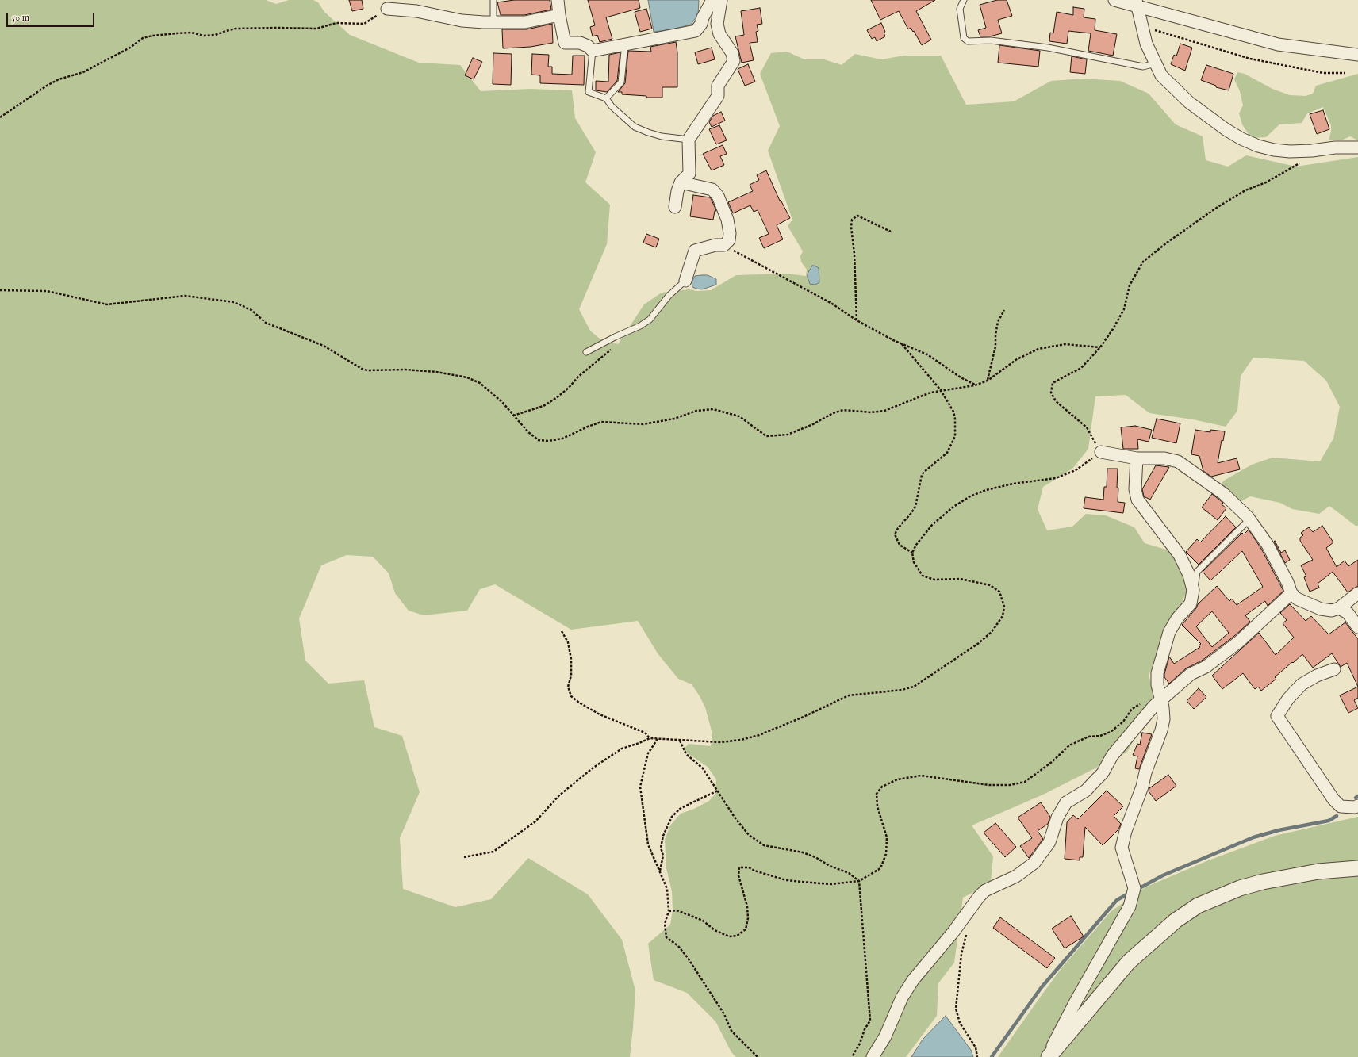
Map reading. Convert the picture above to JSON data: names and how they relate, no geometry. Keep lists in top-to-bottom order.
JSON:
{
  "scale_bar": "50 m"
}
